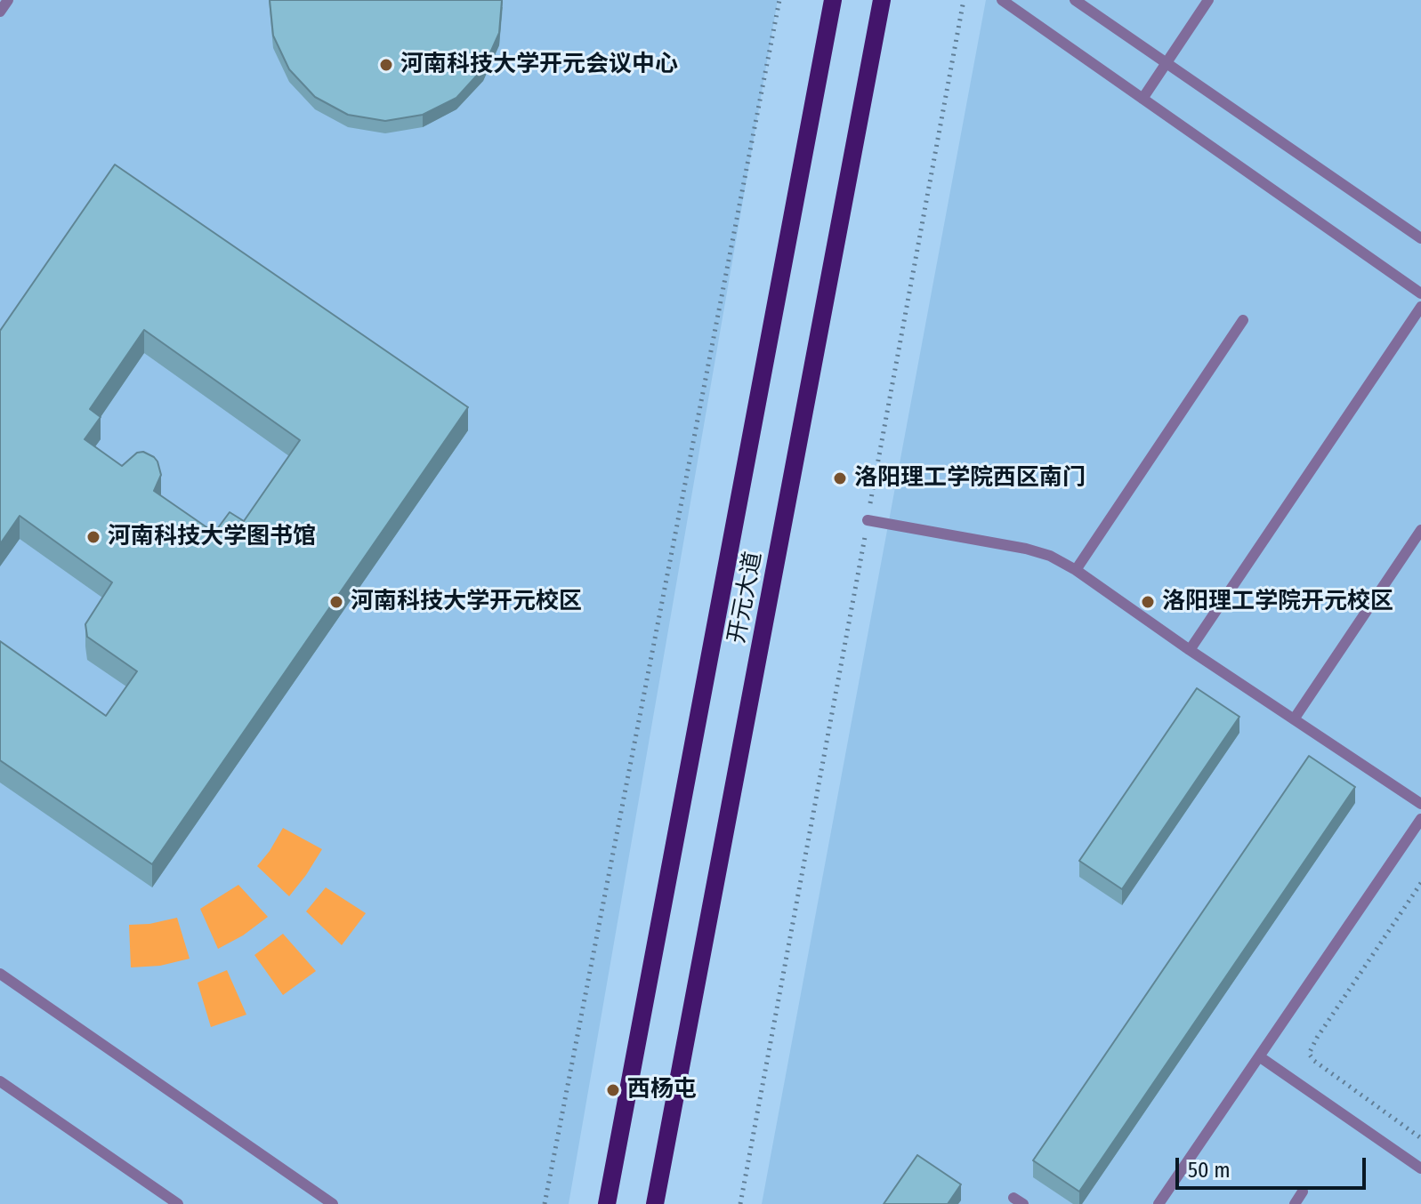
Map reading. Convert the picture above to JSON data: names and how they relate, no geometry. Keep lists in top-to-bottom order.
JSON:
{
  "streets": {
    "main road": ["开元大道"]
  },
  "places": [
    "河南科技大学开元会议中心",
    "洛阳理工学院西区南门",
    "河南科技大学图书馆",
    "河南科技大学开元校区",
    "洛阳理工学院开元校区",
    "西杨屯"
  ],
  "scale_bar": "50 m"
}
